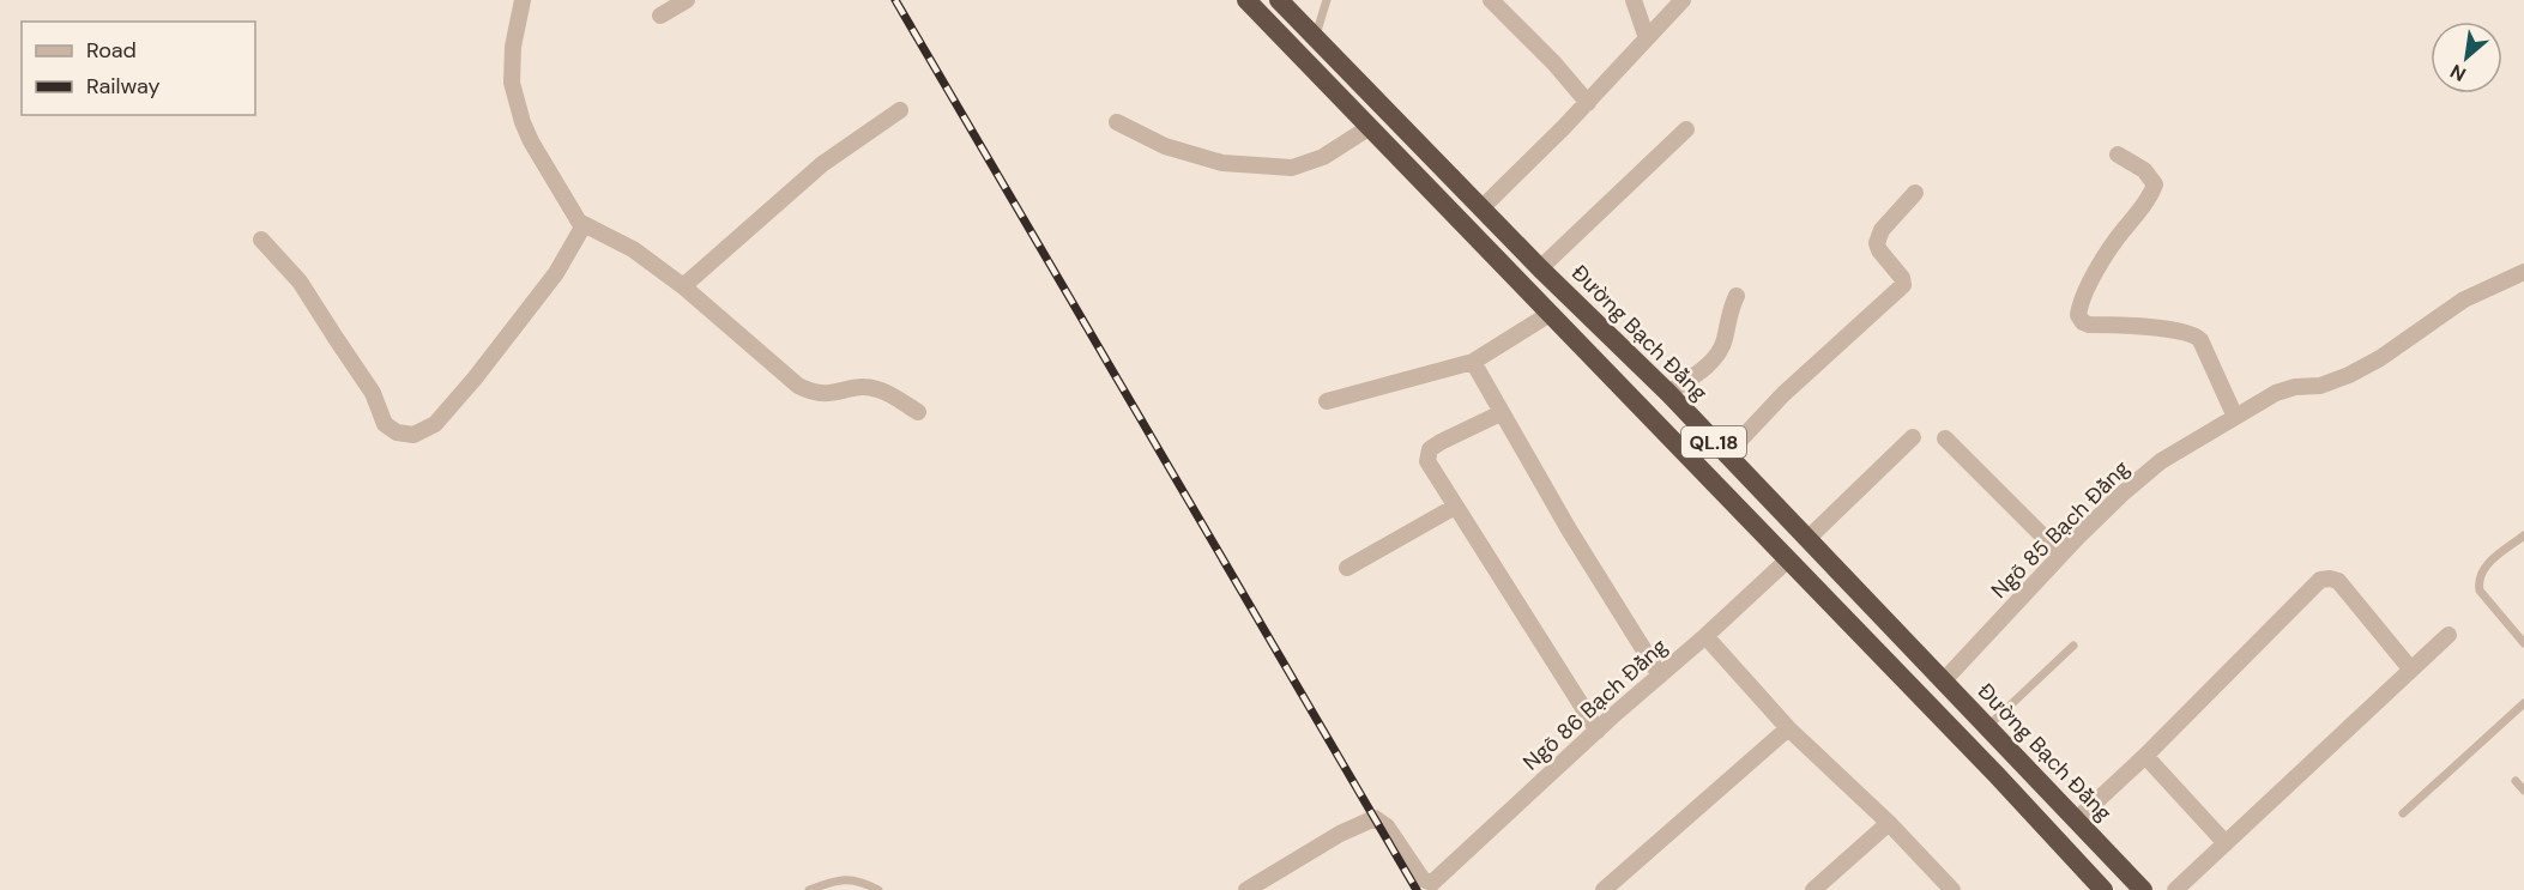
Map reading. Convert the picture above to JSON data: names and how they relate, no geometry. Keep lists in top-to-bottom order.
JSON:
{
  "streets": {
    "highway": ["Đường Bạch Đằng", "QL.18"],
    "street": ["Ngõ 85 Bạch Đằng", "Ngõ 86 Bạch Đằng"]
  },
  "crossings": [
    ["Đường Bạch Đằng", "Ngõ 85 Bạch Đằng"],
    ["QL.18", "Ngõ 86 Bạch Đằng"]
  ],
  "legend": ["Road", "Railway"],
  "north": "bottom left"
}
